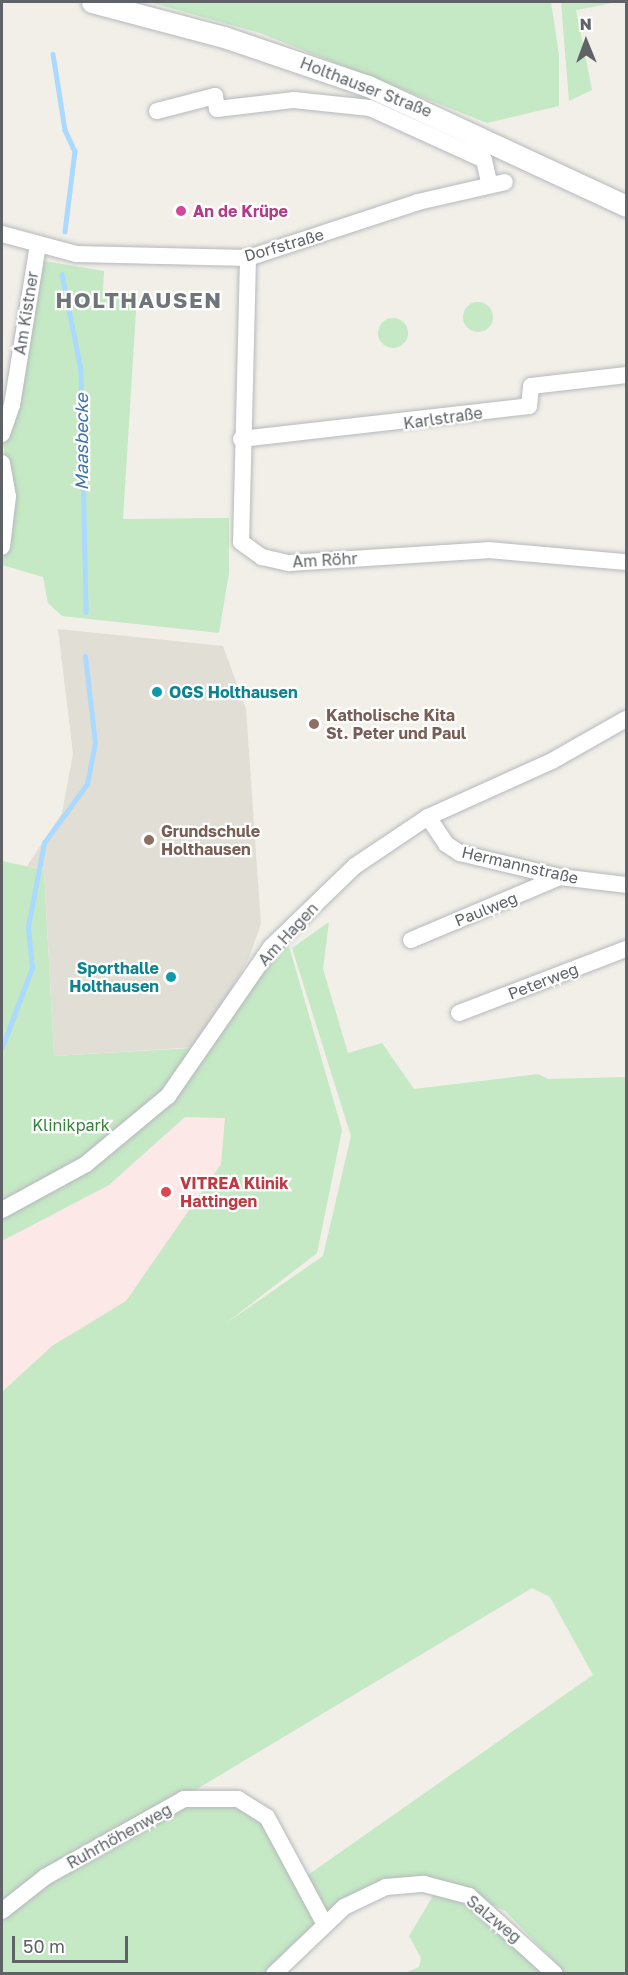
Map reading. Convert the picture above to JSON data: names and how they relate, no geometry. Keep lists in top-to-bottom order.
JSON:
{
  "streets": {
    "street": [
      "Holthauser Straße",
      "Dorfstraße",
      "Am Kistner",
      "Karlstraße",
      "Am Röhr",
      "Hermannstraße",
      "Paulweg",
      "Am Hagen",
      "Peterweg",
      "Ruhrhöhenweg",
      "Salzweg"
    ]
  },
  "crossings": [
    ["Dorfstraße", "Am Kistner"],
    ["Dorfstraße", "Am Röhr"],
    ["Karlstraße", "Am Röhr"],
    ["Hermannstraße", "Paulweg"],
    ["Hermannstraße", "Am Hagen"],
    ["Ruhrhöhenweg", "Salzweg"]
  ],
  "districts": ["HOLTHAUSEN"],
  "water": ["Maasbecke"],
  "parks": ["Klinikpark"],
  "places": [
    "An de Krüpe",
    "OGS Holthausen",
    "Katholische Kita St. Peter und Paul",
    "Grundschule Holthausen",
    "Sporthalle Holthausen",
    "VITREA Klinik Hattingen"
  ],
  "scale_bar": "50 m",
  "north": "top"
}
